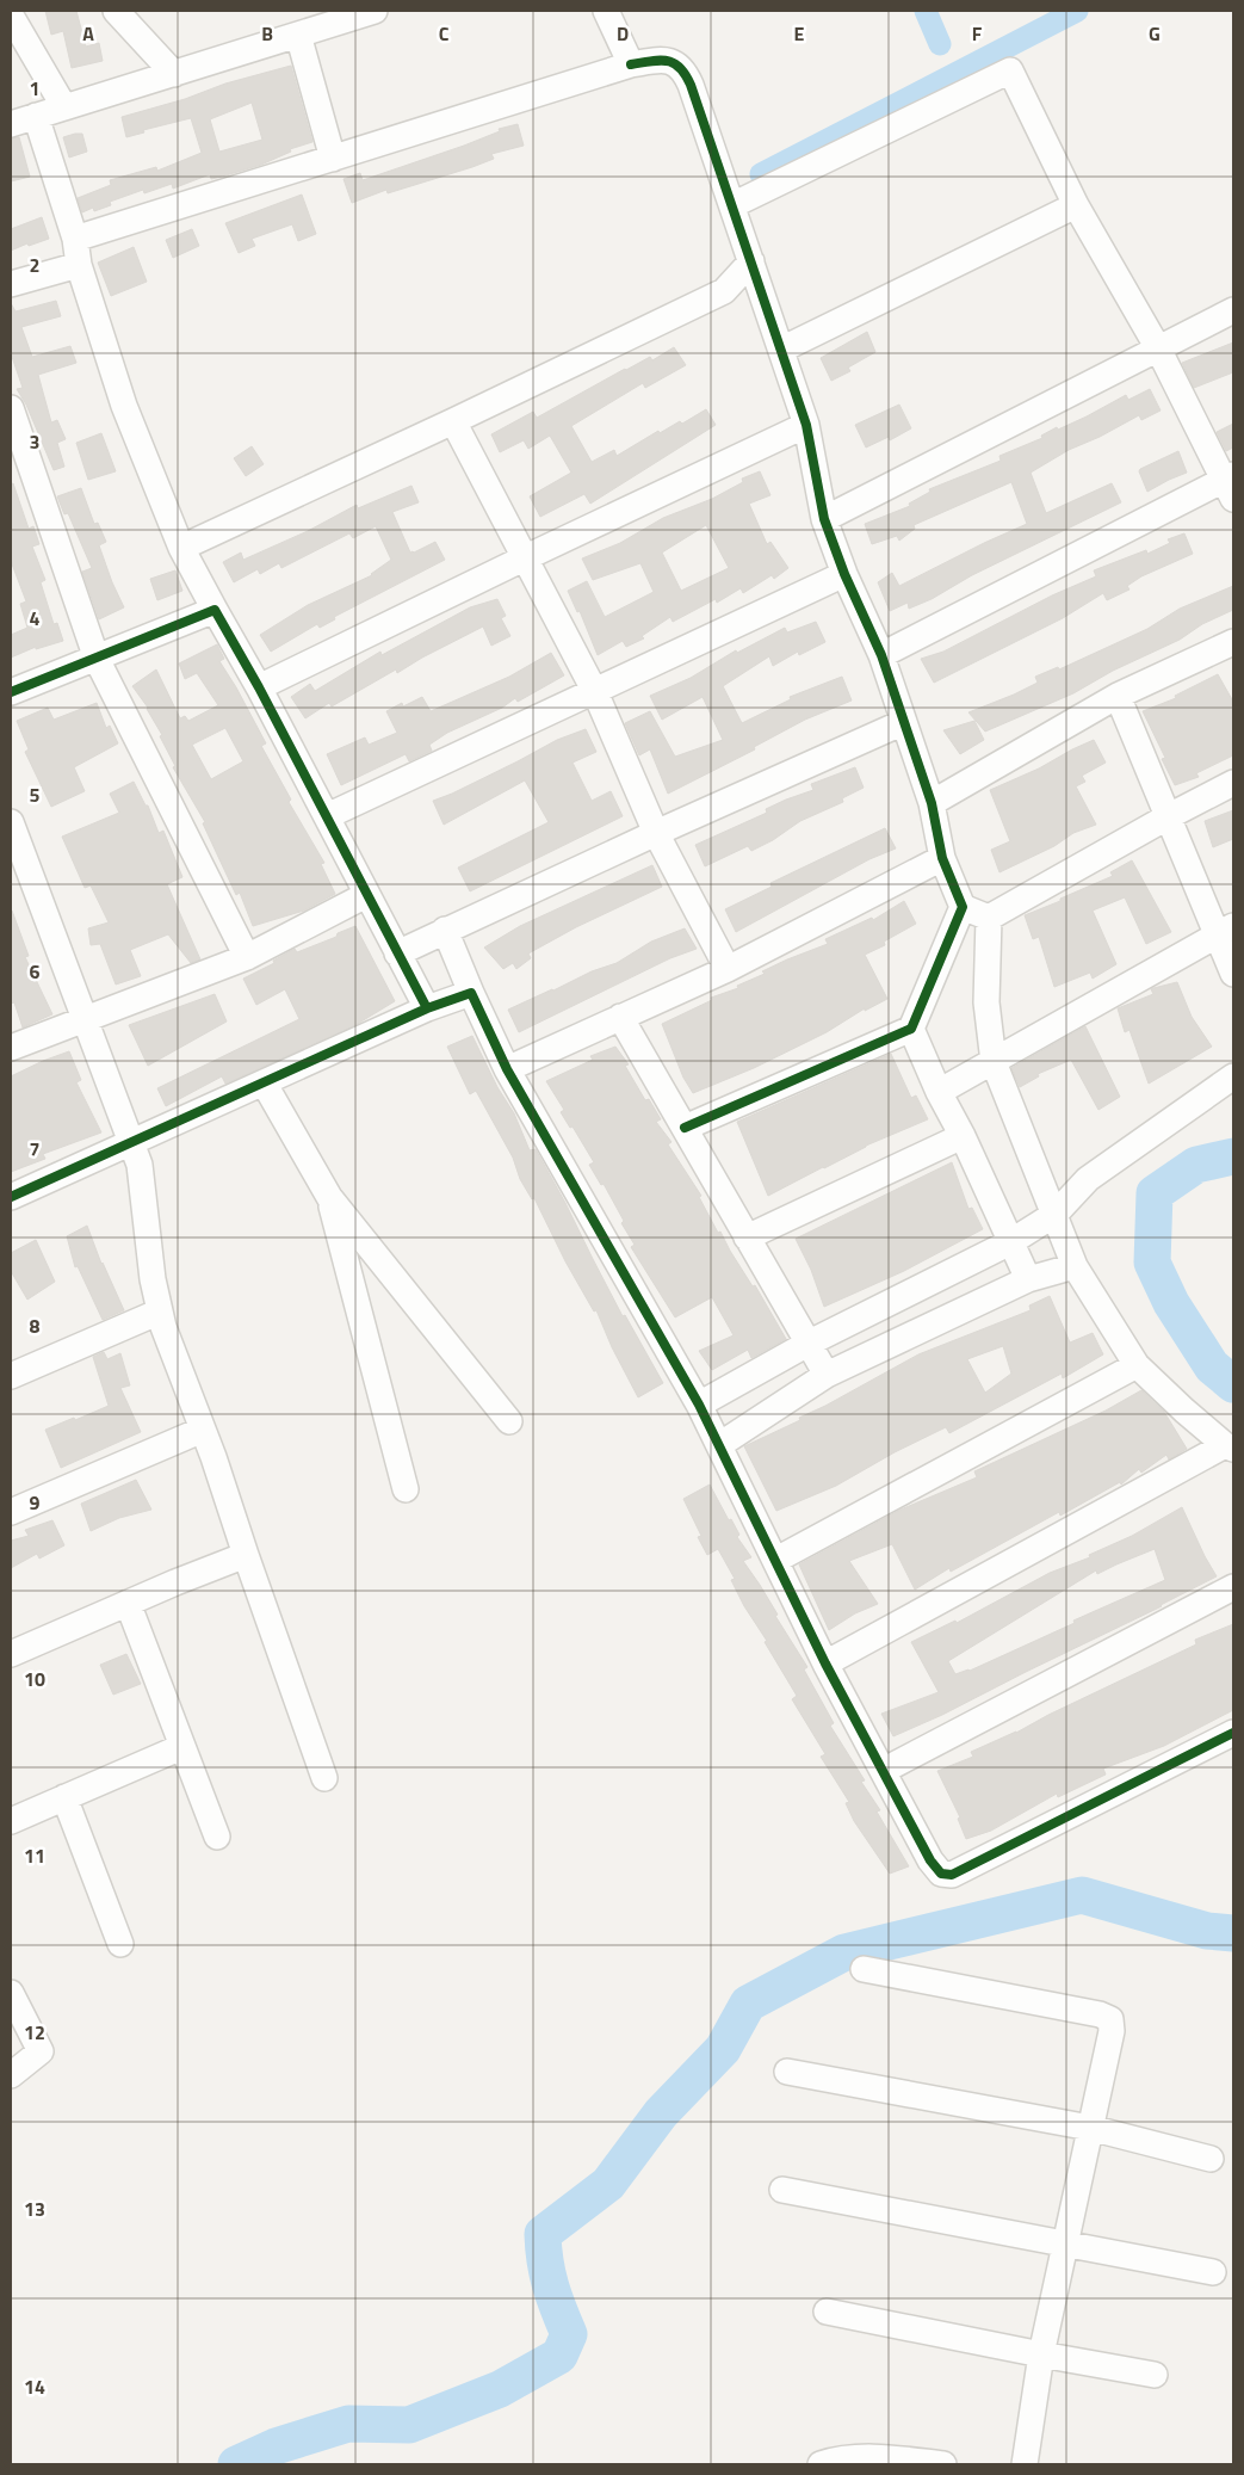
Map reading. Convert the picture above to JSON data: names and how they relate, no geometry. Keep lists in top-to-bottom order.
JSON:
{
  "grid": {
    "columns": [
      "A",
      "B",
      "C",
      "D",
      "E",
      "F",
      "G"
    ],
    "rows": [
      "1",
      "2",
      "3",
      "4",
      "5",
      "6",
      "7",
      "8",
      "9",
      "10",
      "11",
      "12",
      "13",
      "14"
    ]
  }
}
